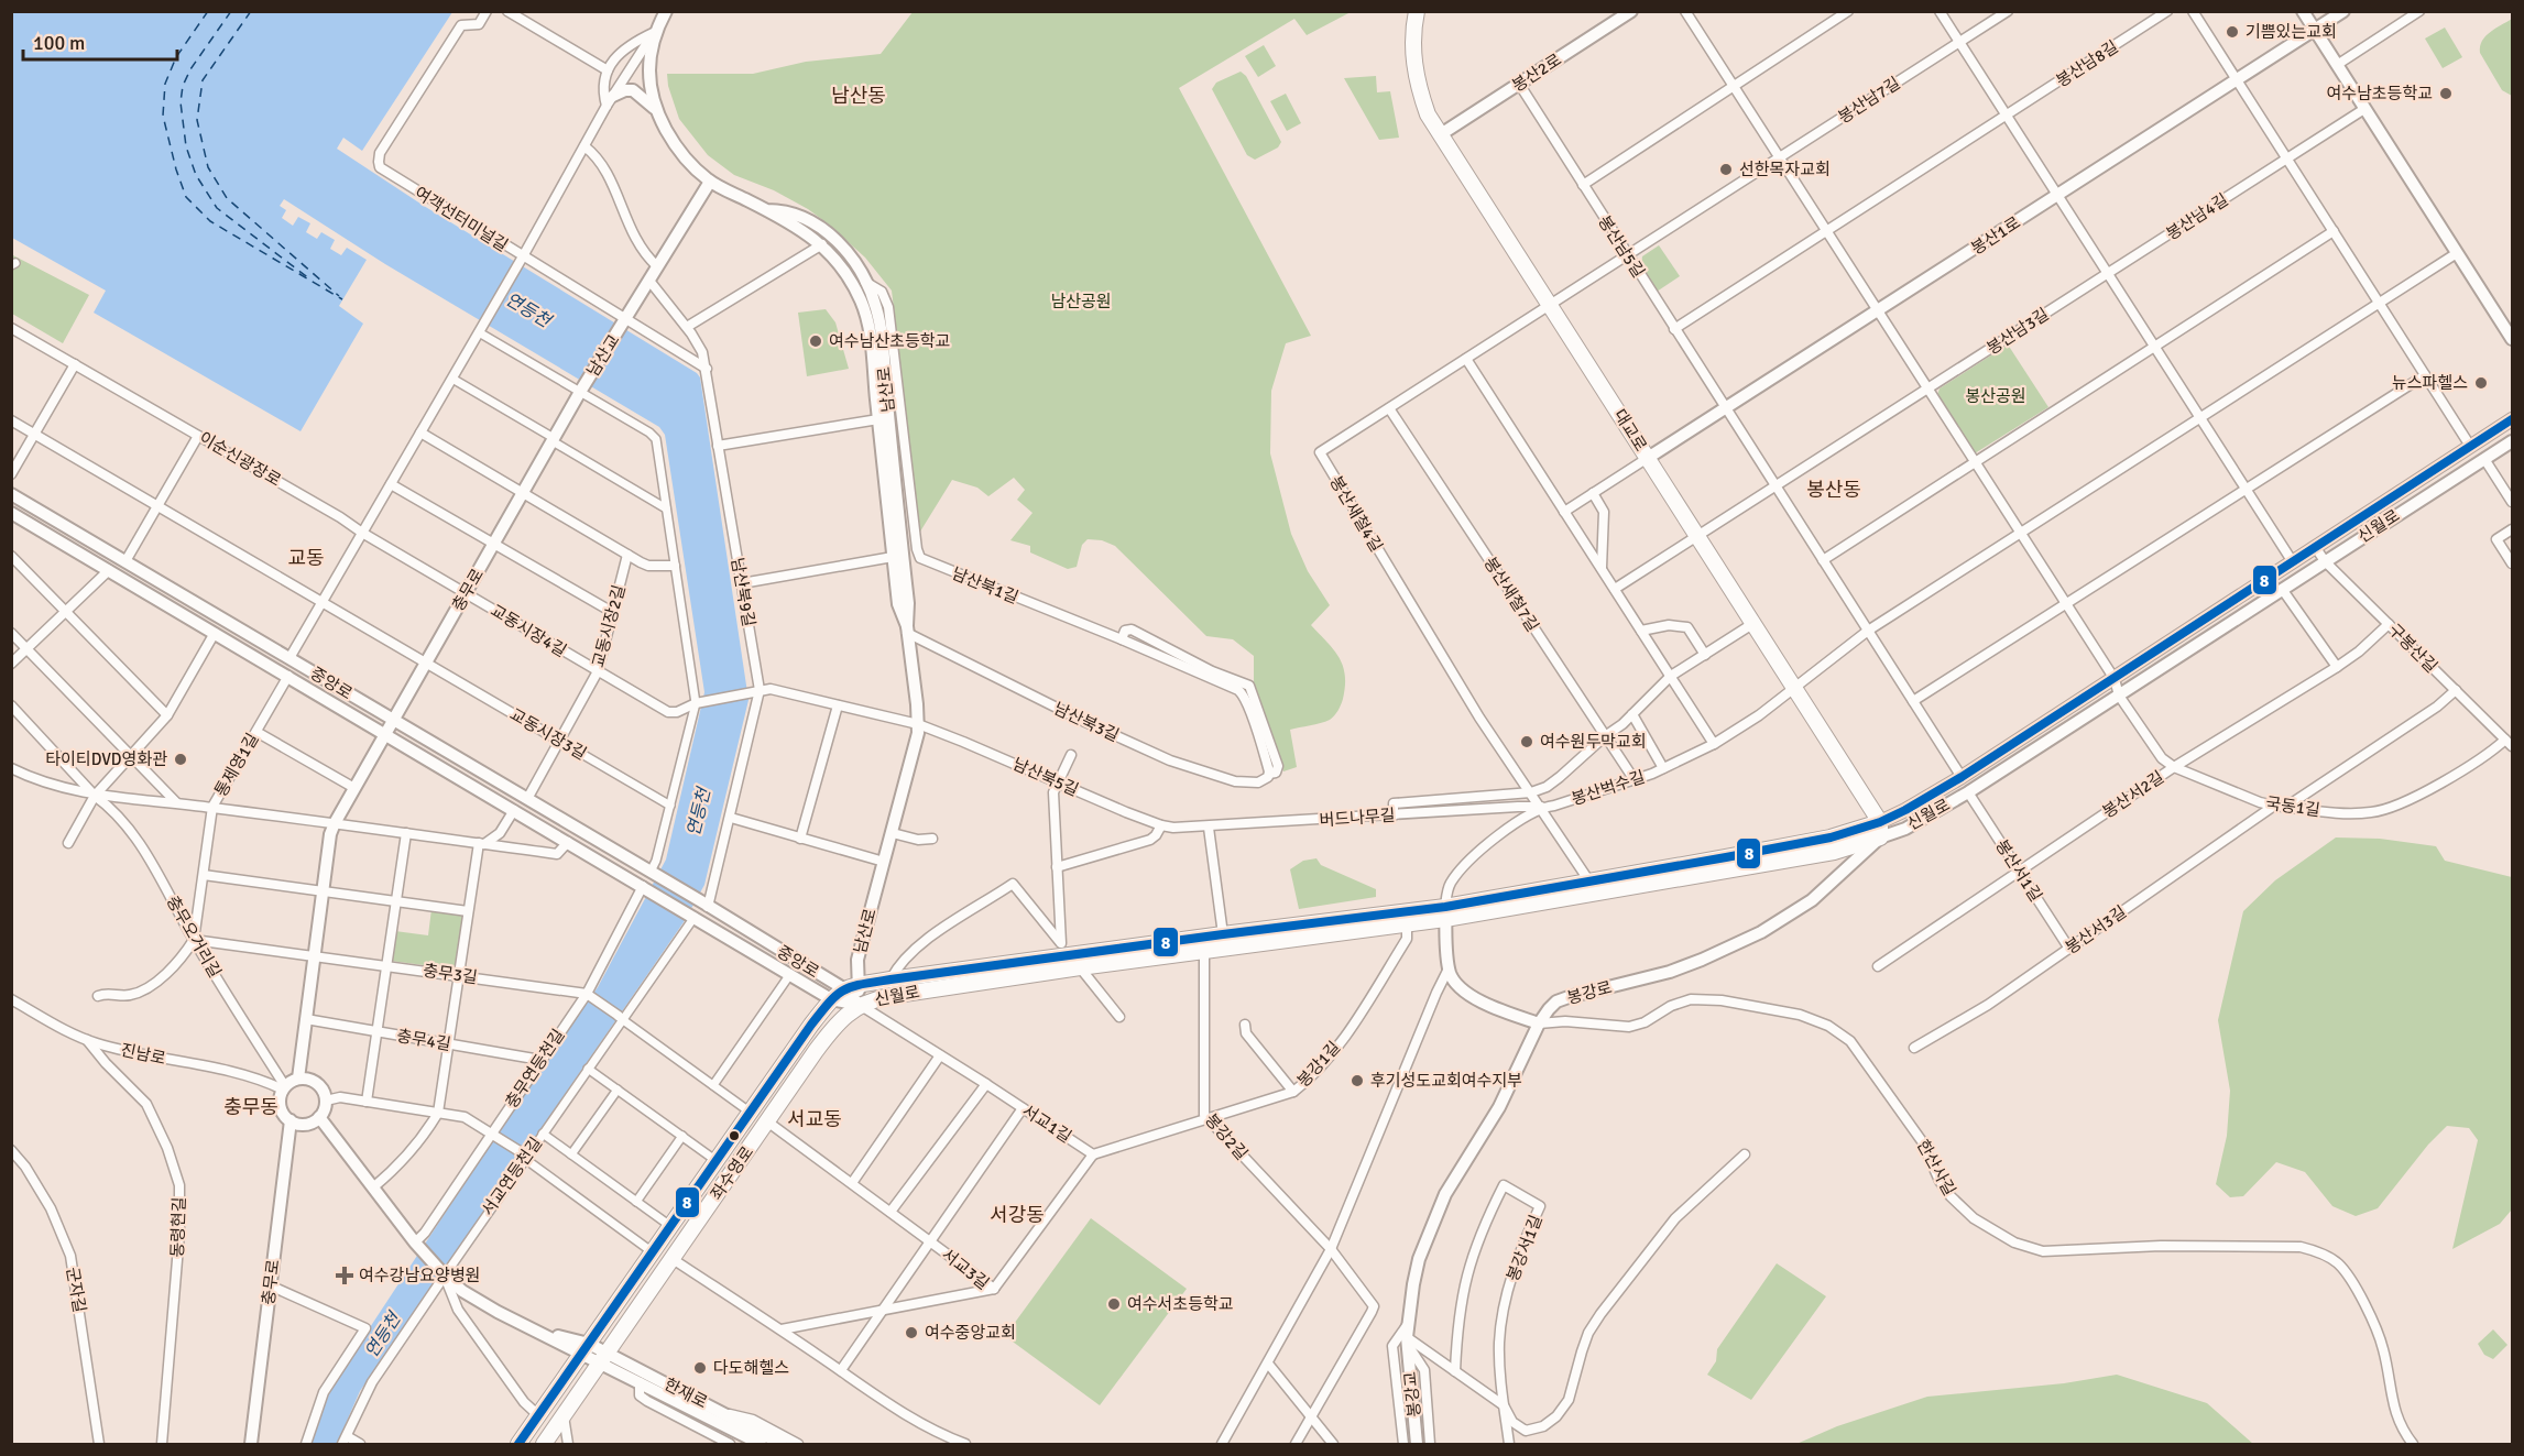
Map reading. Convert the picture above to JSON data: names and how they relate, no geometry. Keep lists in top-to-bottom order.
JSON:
{
  "streets": {
    "main road": ["대교로", "신월로", "좌수영로"],
    "street": [
      "봉산남8길",
      "봉산2로",
      "봉산남7길",
      "봉산남4길",
      "여객선터미널길",
      "봉산1로",
      "봉산남5길",
      "봉산남3길",
      "남산교",
      "남산로",
      "이순신광장로",
      "봉산새철4길",
      "남산북1길",
      "충무로",
      "남산북9길",
      "봉산새철7길",
      "교동시장2길",
      "교동시장4길",
      "구봉산길",
      "중앙로",
      "남산북3길",
      "교동시장3길",
      "통제영1길",
      "남산북5길",
      "봉산벅수길",
      "봉산서2길",
      "국동1길",
      "버드나무길",
      "봉산서1길",
      "봉산서3길",
      "충무오거리길",
      "충무3길",
      "봉강로",
      "충무4길",
      "진남로",
      "봉강1길",
      "충무연등천길",
      "서교1길",
      "봉강2길",
      "한산사길",
      "서교연등천길",
      "동령현길",
      "봉강서1길",
      "서교3길",
      "군자길",
      "한재로",
      "봉강교"
    ]
  },
  "crossings": [
    ["봉산2로", "봉산남5길"],
    ["봉산2로", "대교로"],
    ["봉산남7길", "봉산남5길"],
    ["봉산남7길", "봉산새철4길"],
    ["봉산남7길", "국동1길"],
    ["봉산남4길", "봉산남3길"],
    ["여객선터미널길", "남산로"],
    ["봉산1로", "봉산남5길"],
    ["봉산1로", "대교로"],
    ["봉산1로", "국동1길"],
    ["봉산남5길", "봉산남3길"],
    ["봉산남5길", "봉산새철4길"],
    ["봉산남5길", "신월로"],
    ["봉산남5길", "봉산벅수길"],
    ["봉산남3길", "대교로"],
    ["봉산남3길", "국동1길"],
    ["남산교", "충무로"],
    ["남산로", "신월로"],
    ["남산로", "남산북1길"],
    ["남산로", "중앙로"],
    ["남산로", "남산북3길"],
    ["남산로", "남산북5길"],
    ["남산로", "좌수영로"],
    ["대교로", "봉산새철4길"],
    ["대교로", "신월로"],
    ["대교로", "봉산벅수길"],
    ["이순신광장로", "충무로"],
    ["이순신광장로", "교동시장4길"],
    ["봉산새철4길", "신월로"],
    ["봉산새철4길", "봉산새철7길"],
    ["봉산새철4길", "봉산벅수길"],
    ["봉산새철4길", "버드나무길"],
    ["신월로", "구봉산길"],
    ["신월로", "중앙로"],
    ["신월로", "봉산벅수길"],
    ["신월로", "국동1길"],
    ["신월로", "봉산서1길"],
    ["신월로", "봉강로"],
    ["신월로", "봉강1길"],
    ["신월로", "서교1길"],
    ["신월로", "봉강2길"],
    ["신월로", "좌수영로"],
    ["남산북1길", "남산북3길"],
    ["충무로", "교동시장4길"],
    ["충무로", "중앙로"],
    ["충무로", "교동시장3길"],
    ["충무로", "충무오거리길"],
    ["충무로", "충무3길"],
    ["충무로", "충무4길"],
    ["충무로", "진남로"],
    ["남산북9길", "교동시장4길"],
    ["남산북9길", "중앙로"],
    ["봉산새철7길", "봉산벅수길"],
    ["교동시장2길", "교동시장4길"],
    ["교동시장2길", "중앙로"],
    ["교동시장2길", "교동시장3길"],
    ["교동시장4길", "남산북5길"],
    ["구봉산길", "봉산서2길"],
    ["구봉산길", "국동1길"],
    ["중앙로", "서교1길"],
    ["중앙로", "좌수영로"],
    ["통제영1길", "충무오거리길"],
    ["남산북5길", "버드나무길"],
    ["봉산벅수길", "국동1길"],
    ["봉산벅수길", "버드나무길"],
    ["봉산서2길", "국동1길"],
    ["봉산서2길", "봉산서1길"],
    ["국동1길", "봉산서3길"],
    ["봉산서1길", "봉산서3길"],
    ["충무오거리길", "진남로"],
    ["충무3길", "충무연등천길"],
    ["봉강로", "한산사길"],
    ["봉강로", "봉강교"],
    ["충무4길", "충무연등천길"],
    ["진남로", "동령현길"],
    ["봉강1길", "서교1길"],
    ["봉강1길", "봉강2길"],
    ["서교1길", "좌수영로"],
    ["좌수영로", "서교3길"],
    ["좌수영로", "한재로"]
  ],
  "districts": [
    "남산동",
    "봉산동",
    "교동",
    "충무동",
    "서교동",
    "서강동"
  ],
  "water": ["연등천"],
  "parks": ["남산공원", "봉산공원"],
  "places": {
    "other": [
      "기쁨있는교회",
      "여수남초등학교",
      "선한목자교회",
      "여수남산초등학교",
      "뉴스파헬스",
      "여수원두막교회",
      "타이티DVD영화관",
      "후기성도교회여수지부",
      "여수서초등학교",
      "여수중앙교회",
      "다도해헬스"
    ],
    "health": ["여수강남요양병원"]
  },
  "lines": ["transit line 8"],
  "scale_bar": "100 m"
}
